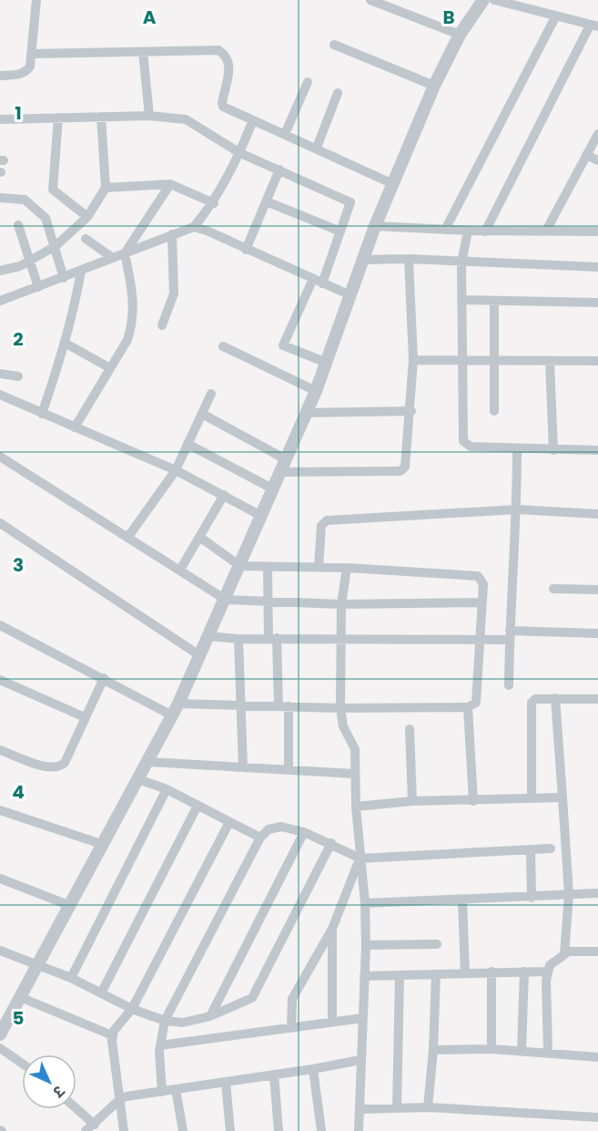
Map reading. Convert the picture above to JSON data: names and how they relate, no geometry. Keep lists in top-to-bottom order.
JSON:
{
  "north": "bottom right",
  "grid": {
    "columns": ["A", "B"],
    "rows": [
      "1",
      "2",
      "3",
      "4",
      "5"
    ]
  }
}
